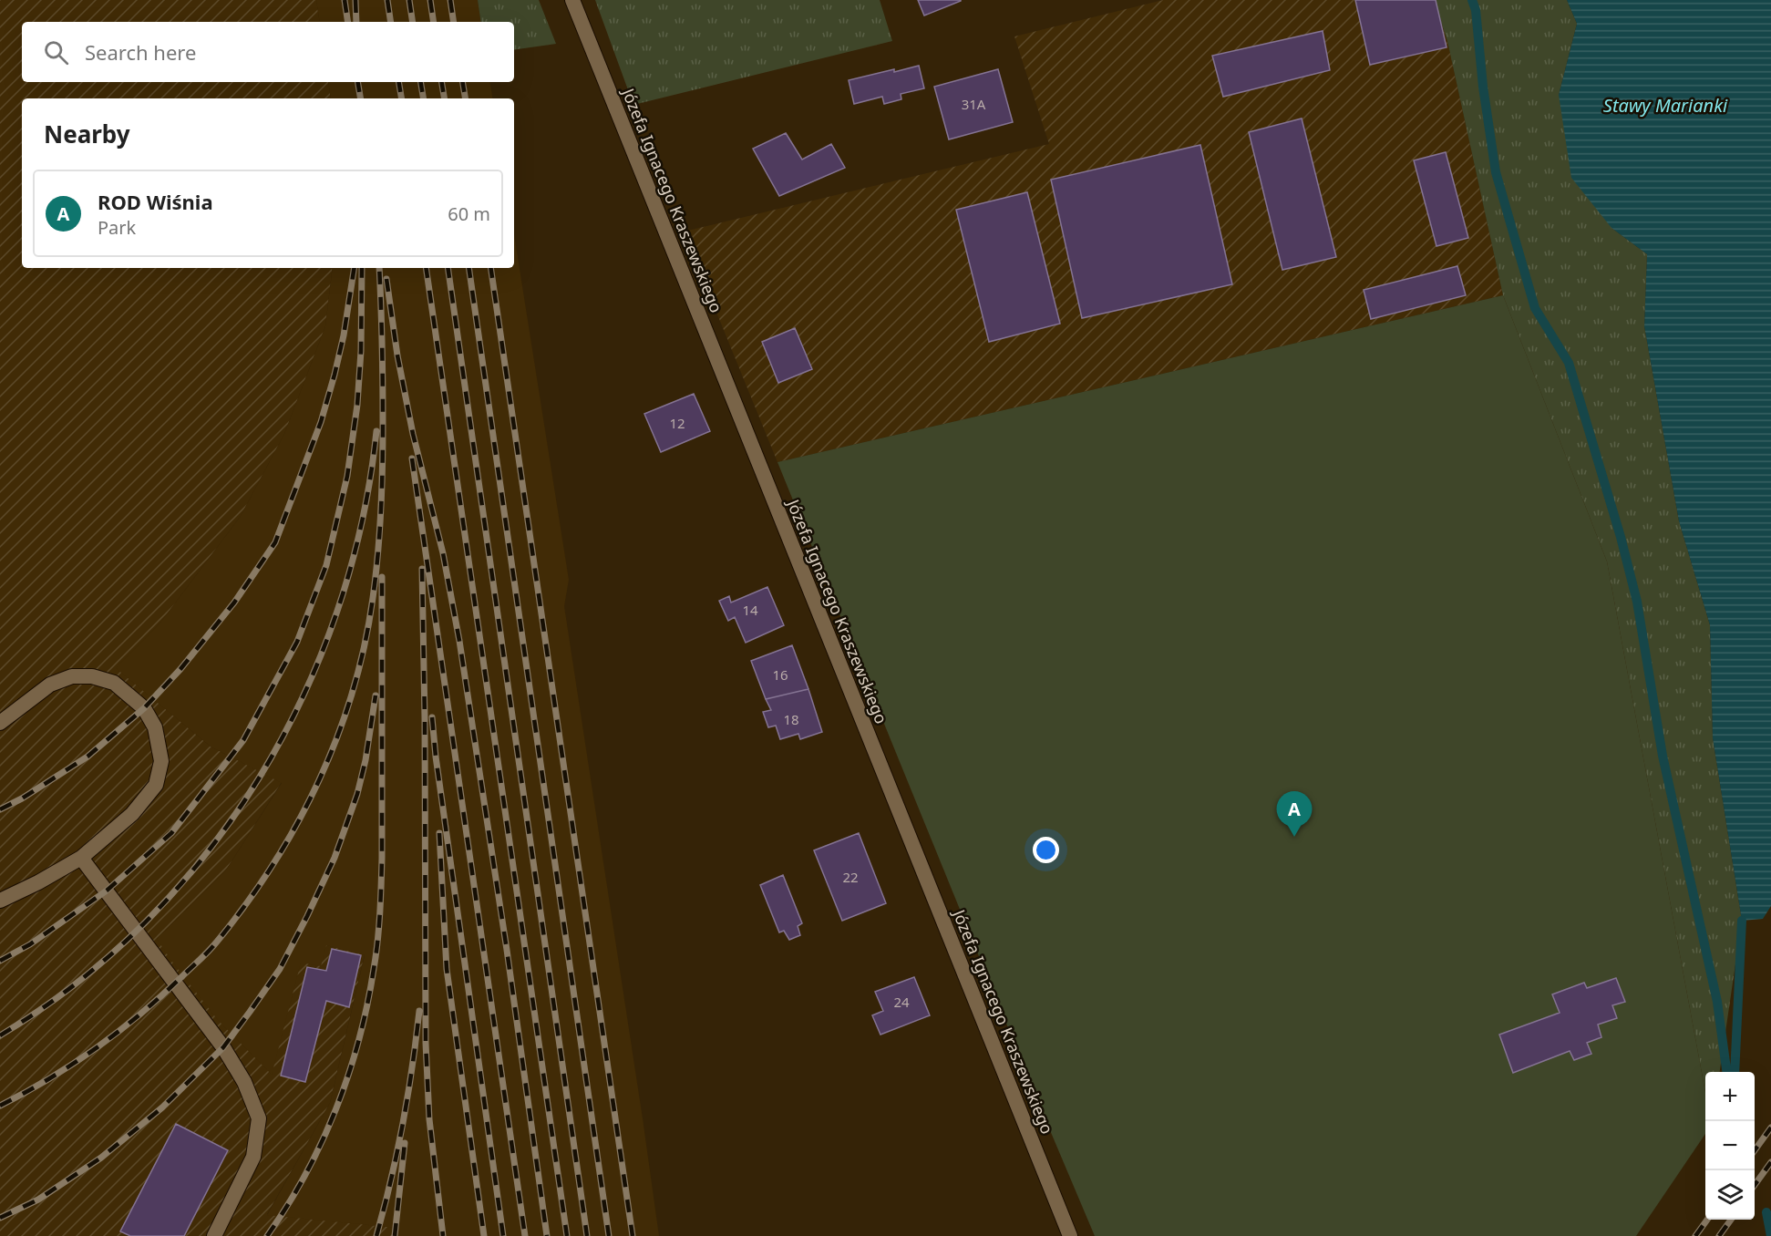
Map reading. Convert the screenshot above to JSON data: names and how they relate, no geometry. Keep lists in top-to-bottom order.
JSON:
{
  "streets": {
    "street": ["Józefa Ignacego Kraszewskiego"]
  },
  "water": ["Stawy Marianki"],
  "house_numbers": [
    "31A",
    "12",
    "14",
    "16",
    "18",
    "22",
    "24"
  ],
  "page": {
    "search": "Search here",
    "heading": "Nearby",
    "list": [
      {
        "mark": "A",
        "name": "ROD Wiśnia",
        "note": "Park",
        "value": "60 m"
      }
    ],
    "pins": "A",
    "map_buttons": ["+", "−"]
  }
}
